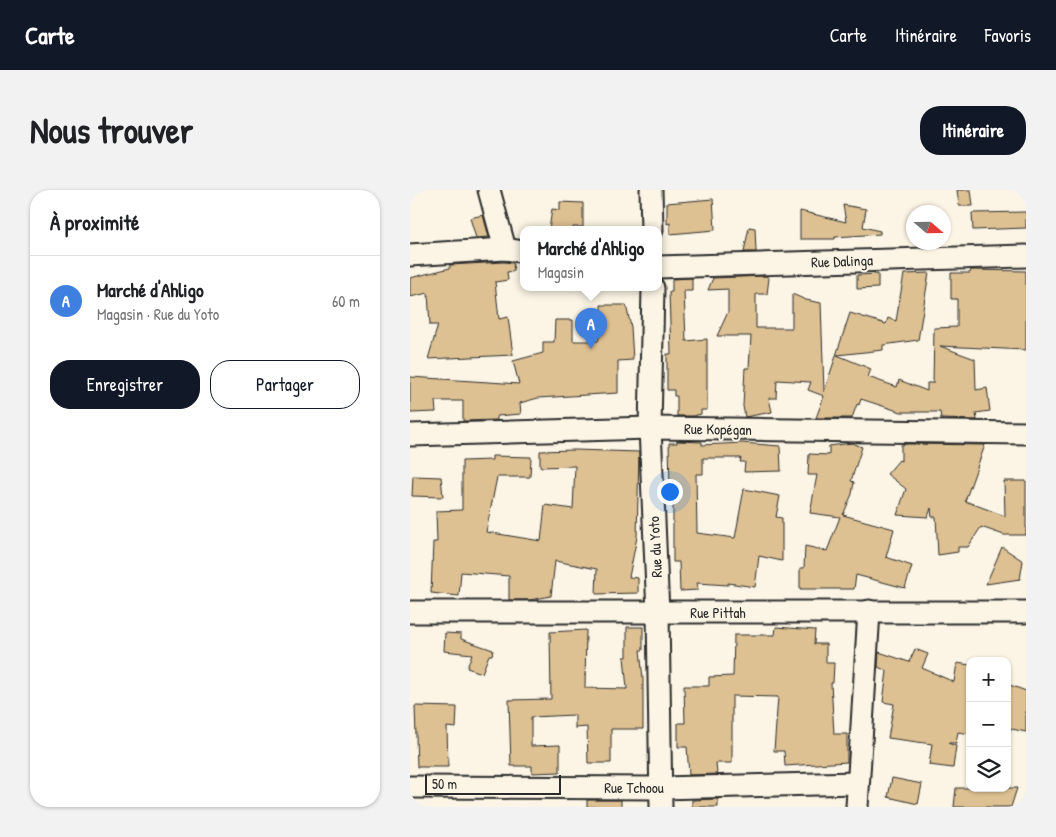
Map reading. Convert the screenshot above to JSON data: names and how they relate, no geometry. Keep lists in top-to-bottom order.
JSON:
{
  "streets": {
    "street": [
      "Rue Dalinga",
      "Rue Kopégan",
      "Rue du Yoto",
      "Rue Pittah",
      "Rue Tchoou"
    ]
  },
  "crossings": [
    ["Rue Kopégan", "Rue du Yoto"],
    ["Rue du Yoto", "Rue Pittah"],
    ["Rue du Yoto", "Rue Tchoou"]
  ],
  "scale_bar": "50 m",
  "north": "right",
  "page": {
    "header": "Carte",
    "nav": ["Carte", "Itinéraire", "Favoris"],
    "buttons": [
      "Itinéraire",
      ["Enregistrer", "Partager"]
    ],
    "title": "Nous trouver",
    "heading": "À proximité",
    "popup": ["Marché d'Ahligo", "Magasin"],
    "list": [
      {
        "mark": "A",
        "name": "Marché d'Ahligo",
        "note": "Magasin · Rue du Yoto",
        "value": "60 m"
      }
    ],
    "pins": "A",
    "map_buttons": ["+", "−"],
    "scale": "50 m"
  }
}
